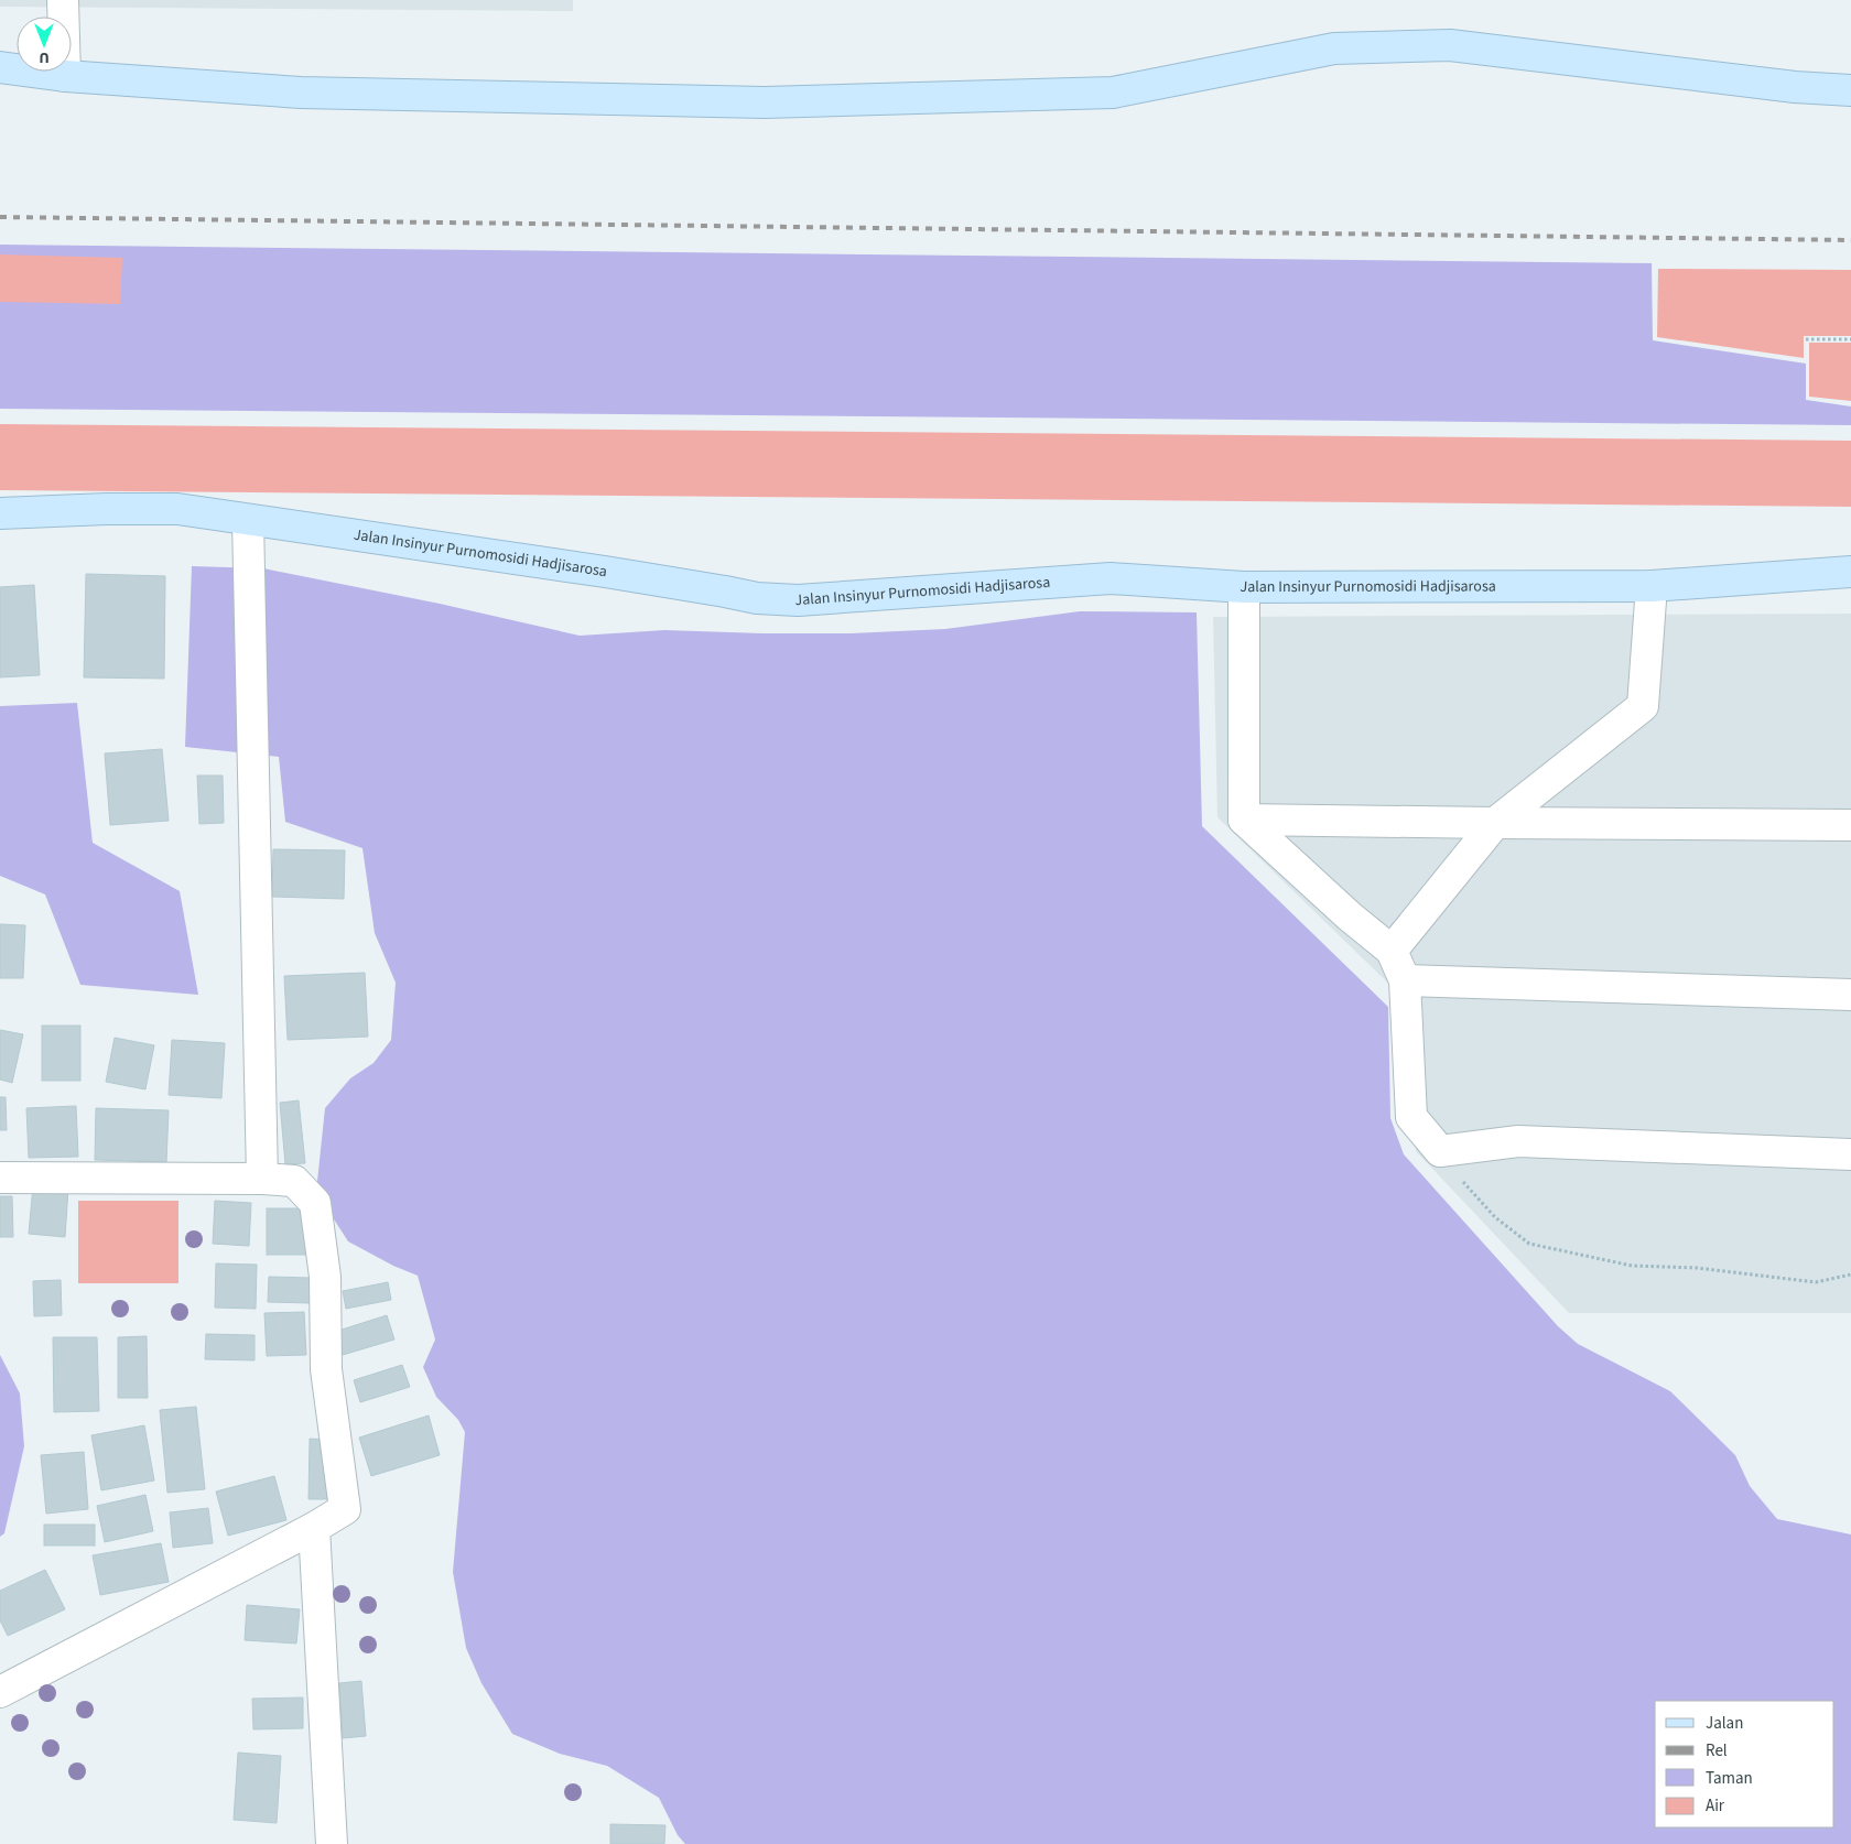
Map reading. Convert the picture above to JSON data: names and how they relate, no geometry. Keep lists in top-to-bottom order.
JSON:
{
  "streets": {
    "street": ["Jalan Insinyur Purnomosidi Hadjisarosa"]
  },
  "legend": [
    "Jalan",
    "Rel",
    "Taman",
    "Air"
  ],
  "north": "bottom"
}
